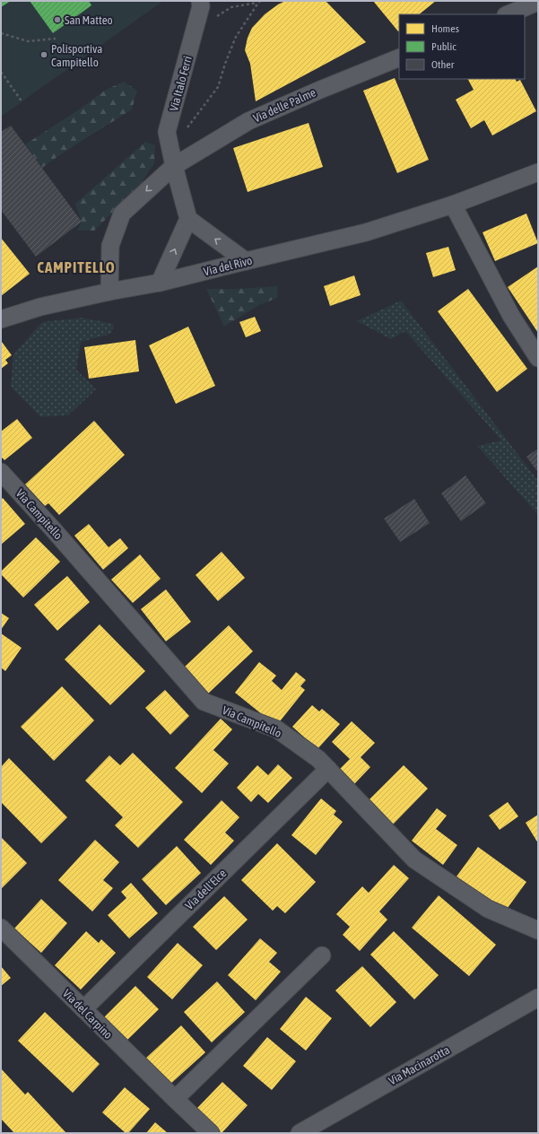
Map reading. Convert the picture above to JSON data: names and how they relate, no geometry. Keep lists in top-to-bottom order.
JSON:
{
  "streets": {
    "street": [
      "Via Italo Ferri",
      "Via delle Palme",
      "Via del Rivo",
      "Via Campitello",
      "Via dell'Elce",
      "Via del Carpino",
      "Via Macinarotta"
    ]
  },
  "crossings": [
    ["Via Italo Ferri", "Via delle Palme"],
    ["Via delle Palme", "Via del Rivo"],
    ["Via Campitello", "Via dell'Elce"],
    ["Via dell'Elce", "Via del Carpino"]
  ],
  "districts": ["CAMPITELLO"],
  "places": ["San Matteo", "Polisportiva Campitello"],
  "legend": ["Homes", "Public", "Other"]
}
